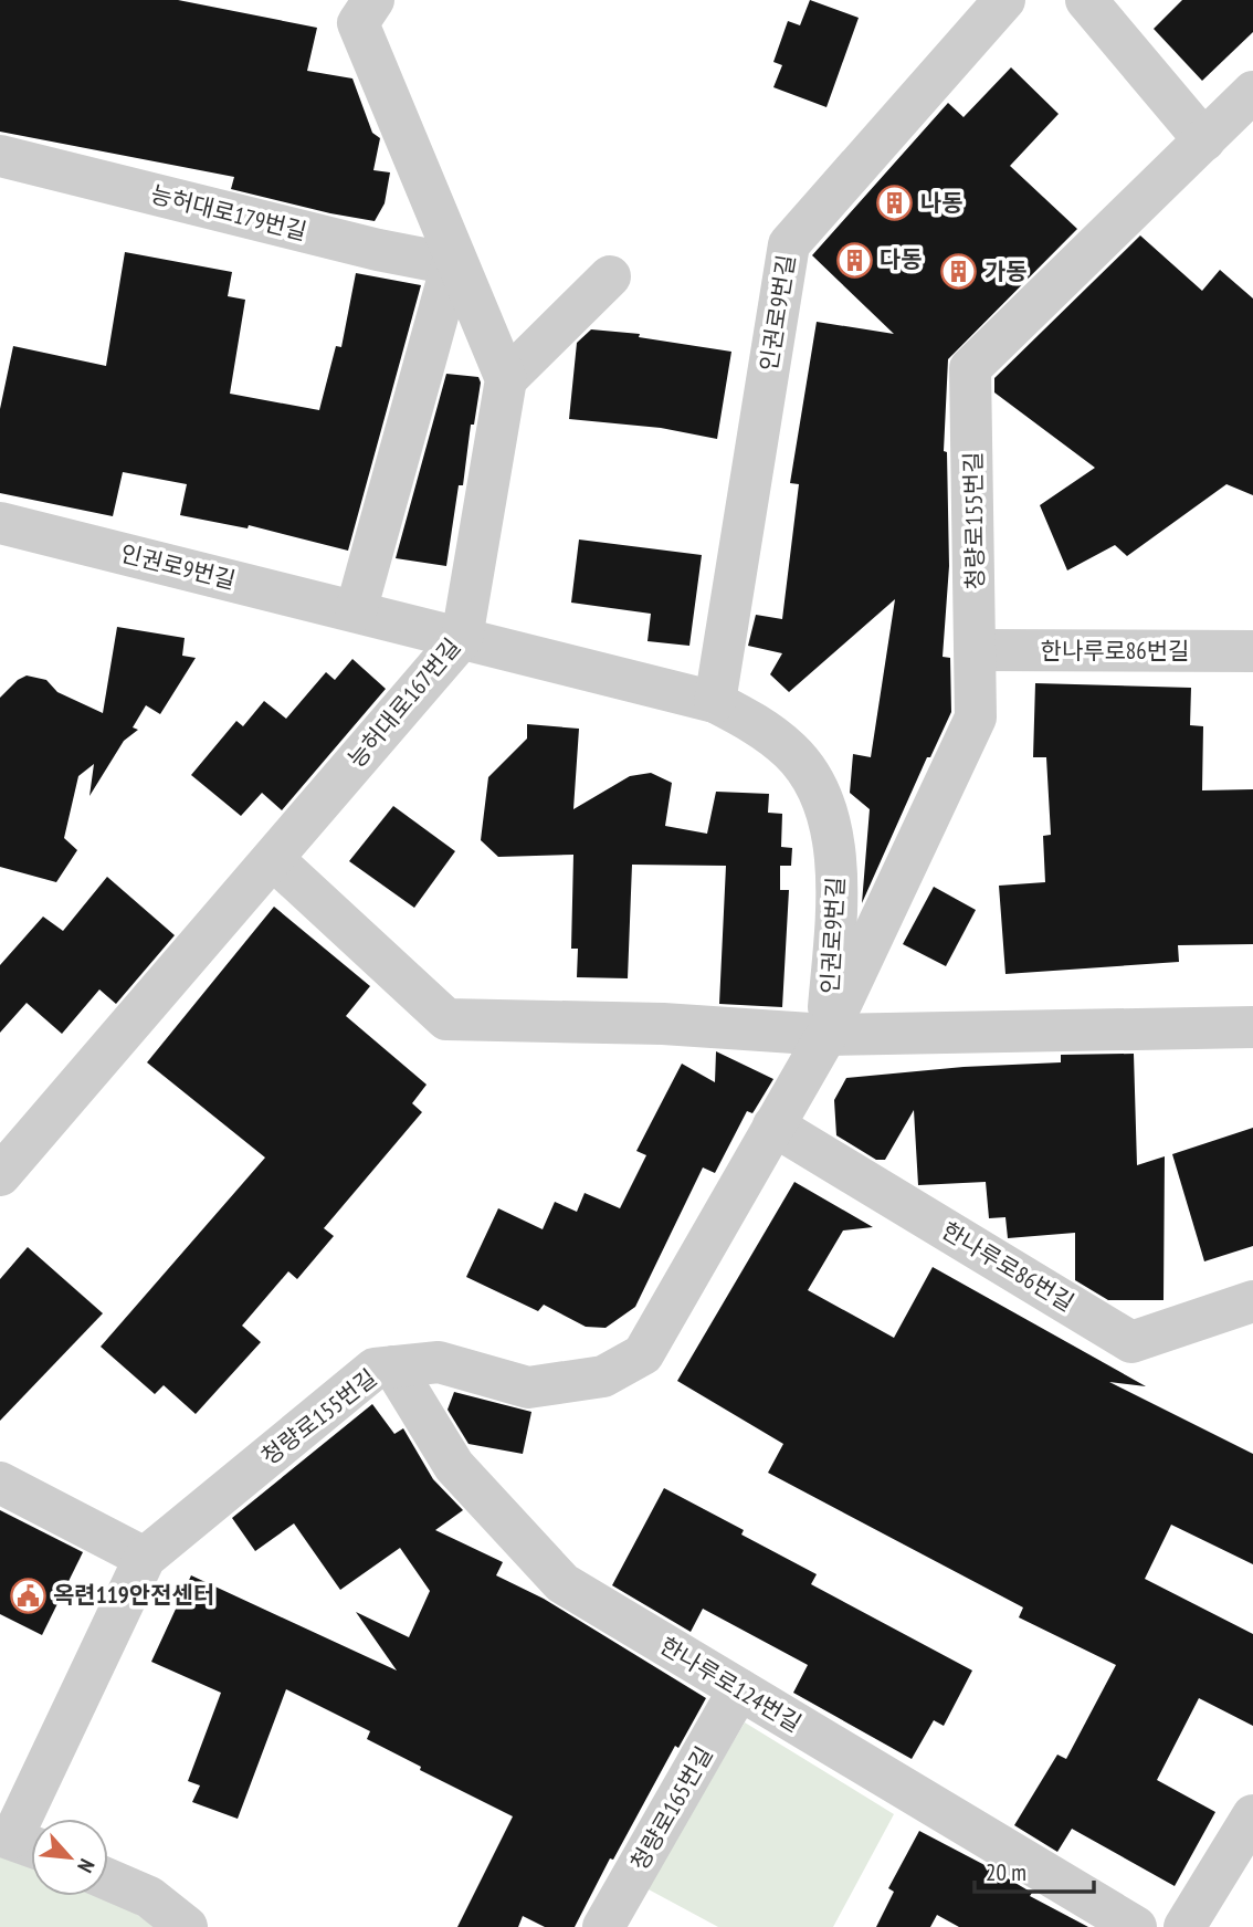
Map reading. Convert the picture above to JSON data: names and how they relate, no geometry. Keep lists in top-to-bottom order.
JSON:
{
  "streets": {
    "street": [
      "능허대로179번길",
      "인권로9번길",
      "청량로155번길",
      "한나루로86번길",
      "능허대로167번길",
      "한나루로124번길",
      "청량로165번길"
    ]
  },
  "crossings": [
    ["인권로9번길", "청량로155번길"],
    ["인권로9번길", "능허대로167번길"],
    ["청량로155번길", "한나루로86번길"],
    ["청량로155번길", "한나루로124번길"],
    ["한나루로124번길", "청량로165번길"]
  ],
  "places": {
    "building": ["나동", "다동", "가동"],
    "public building": ["옥련119안전센터"]
  },
  "scale_bar": "20 m",
  "north": "bottom right"
}
